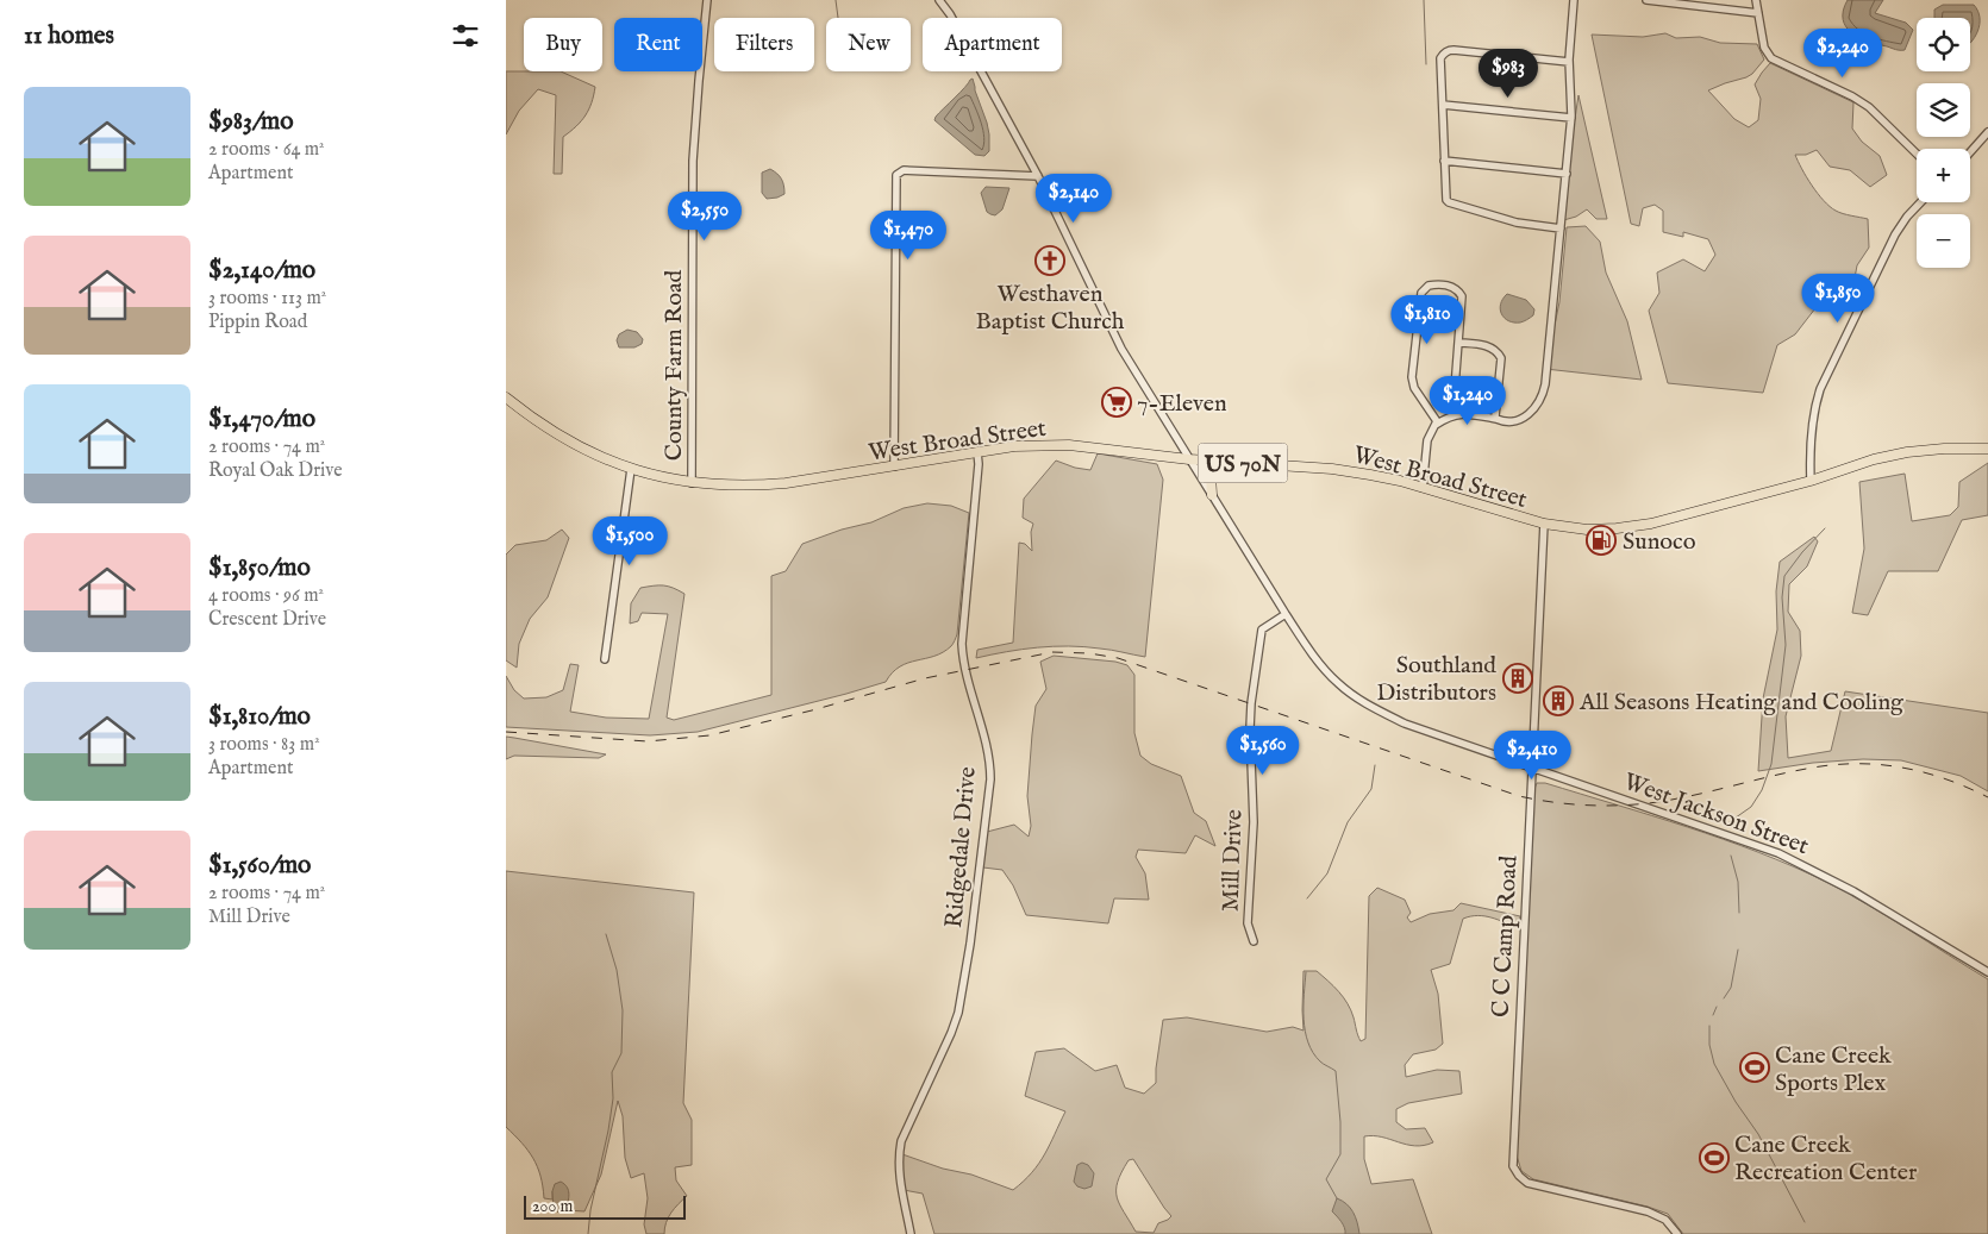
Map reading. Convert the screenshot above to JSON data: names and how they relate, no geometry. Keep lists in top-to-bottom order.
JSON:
{
  "streets": {
    "main road": ["West Broad Street", "US 70N"],
    "street": [
      "County Farm Road",
      "West Jackson Street",
      "Ridgedale Drive",
      "Mill Drive",
      "C C Camp Road"
    ]
  },
  "crossings": [
    ["County Farm Road", "West Broad Street"],
    ["West Broad Street", "West Jackson Street"],
    ["West Broad Street", "Ridgedale Drive"],
    ["West Broad Street", "C C Camp Road"],
    ["West Jackson Street", "Mill Drive"],
    ["West Jackson Street", "C C Camp Road"]
  ],
  "places": {
    "church": ["Westhaven Baptist Church"],
    "supermarket": ["7-Eleven"],
    "fuel station": ["Sunoco"],
    "building": ["Southland Distributors", "All Seasons Heating and Cooling"],
    "sports": ["Cane Creek Sports Plex", "Cane Creek Recreation Center"]
  },
  "scale_bar": "200 m",
  "page": {
    "heading": "11 homes",
    "map_buttons": ["+", "−"],
    "chip": [
      "Buy",
      "Rent",
      "Filters",
      "New",
      "Apartment"
    ],
    "price": [
      "$2,240",
      "$983",
      "$2,140",
      "$2,550",
      "$1,470",
      "$1,850",
      "$1,810",
      "$1,240",
      "$1,500",
      "$1,560",
      "$2,410"
    ],
    "list": [
      {
        "name": "$983/mo",
        "note": "2 rooms · 64 m² · Apartment"
      },
      {
        "name": "$2,140/mo",
        "note": "3 rooms · 113 m² · Pippin Road"
      },
      {
        "name": "$1,470/mo",
        "note": "2 rooms · 74 m² · Royal Oak Drive"
      },
      {
        "name": "$1,850/mo",
        "note": "4 rooms · 96 m² · Crescent Drive"
      },
      {
        "name": "$1,810/mo",
        "note": "3 rooms · 83 m² · Apartment"
      },
      {
        "name": "$1,560/mo",
        "note": "2 rooms · 74 m² · Mill Drive"
      }
    ],
    "scale": "200 m"
  }
}
